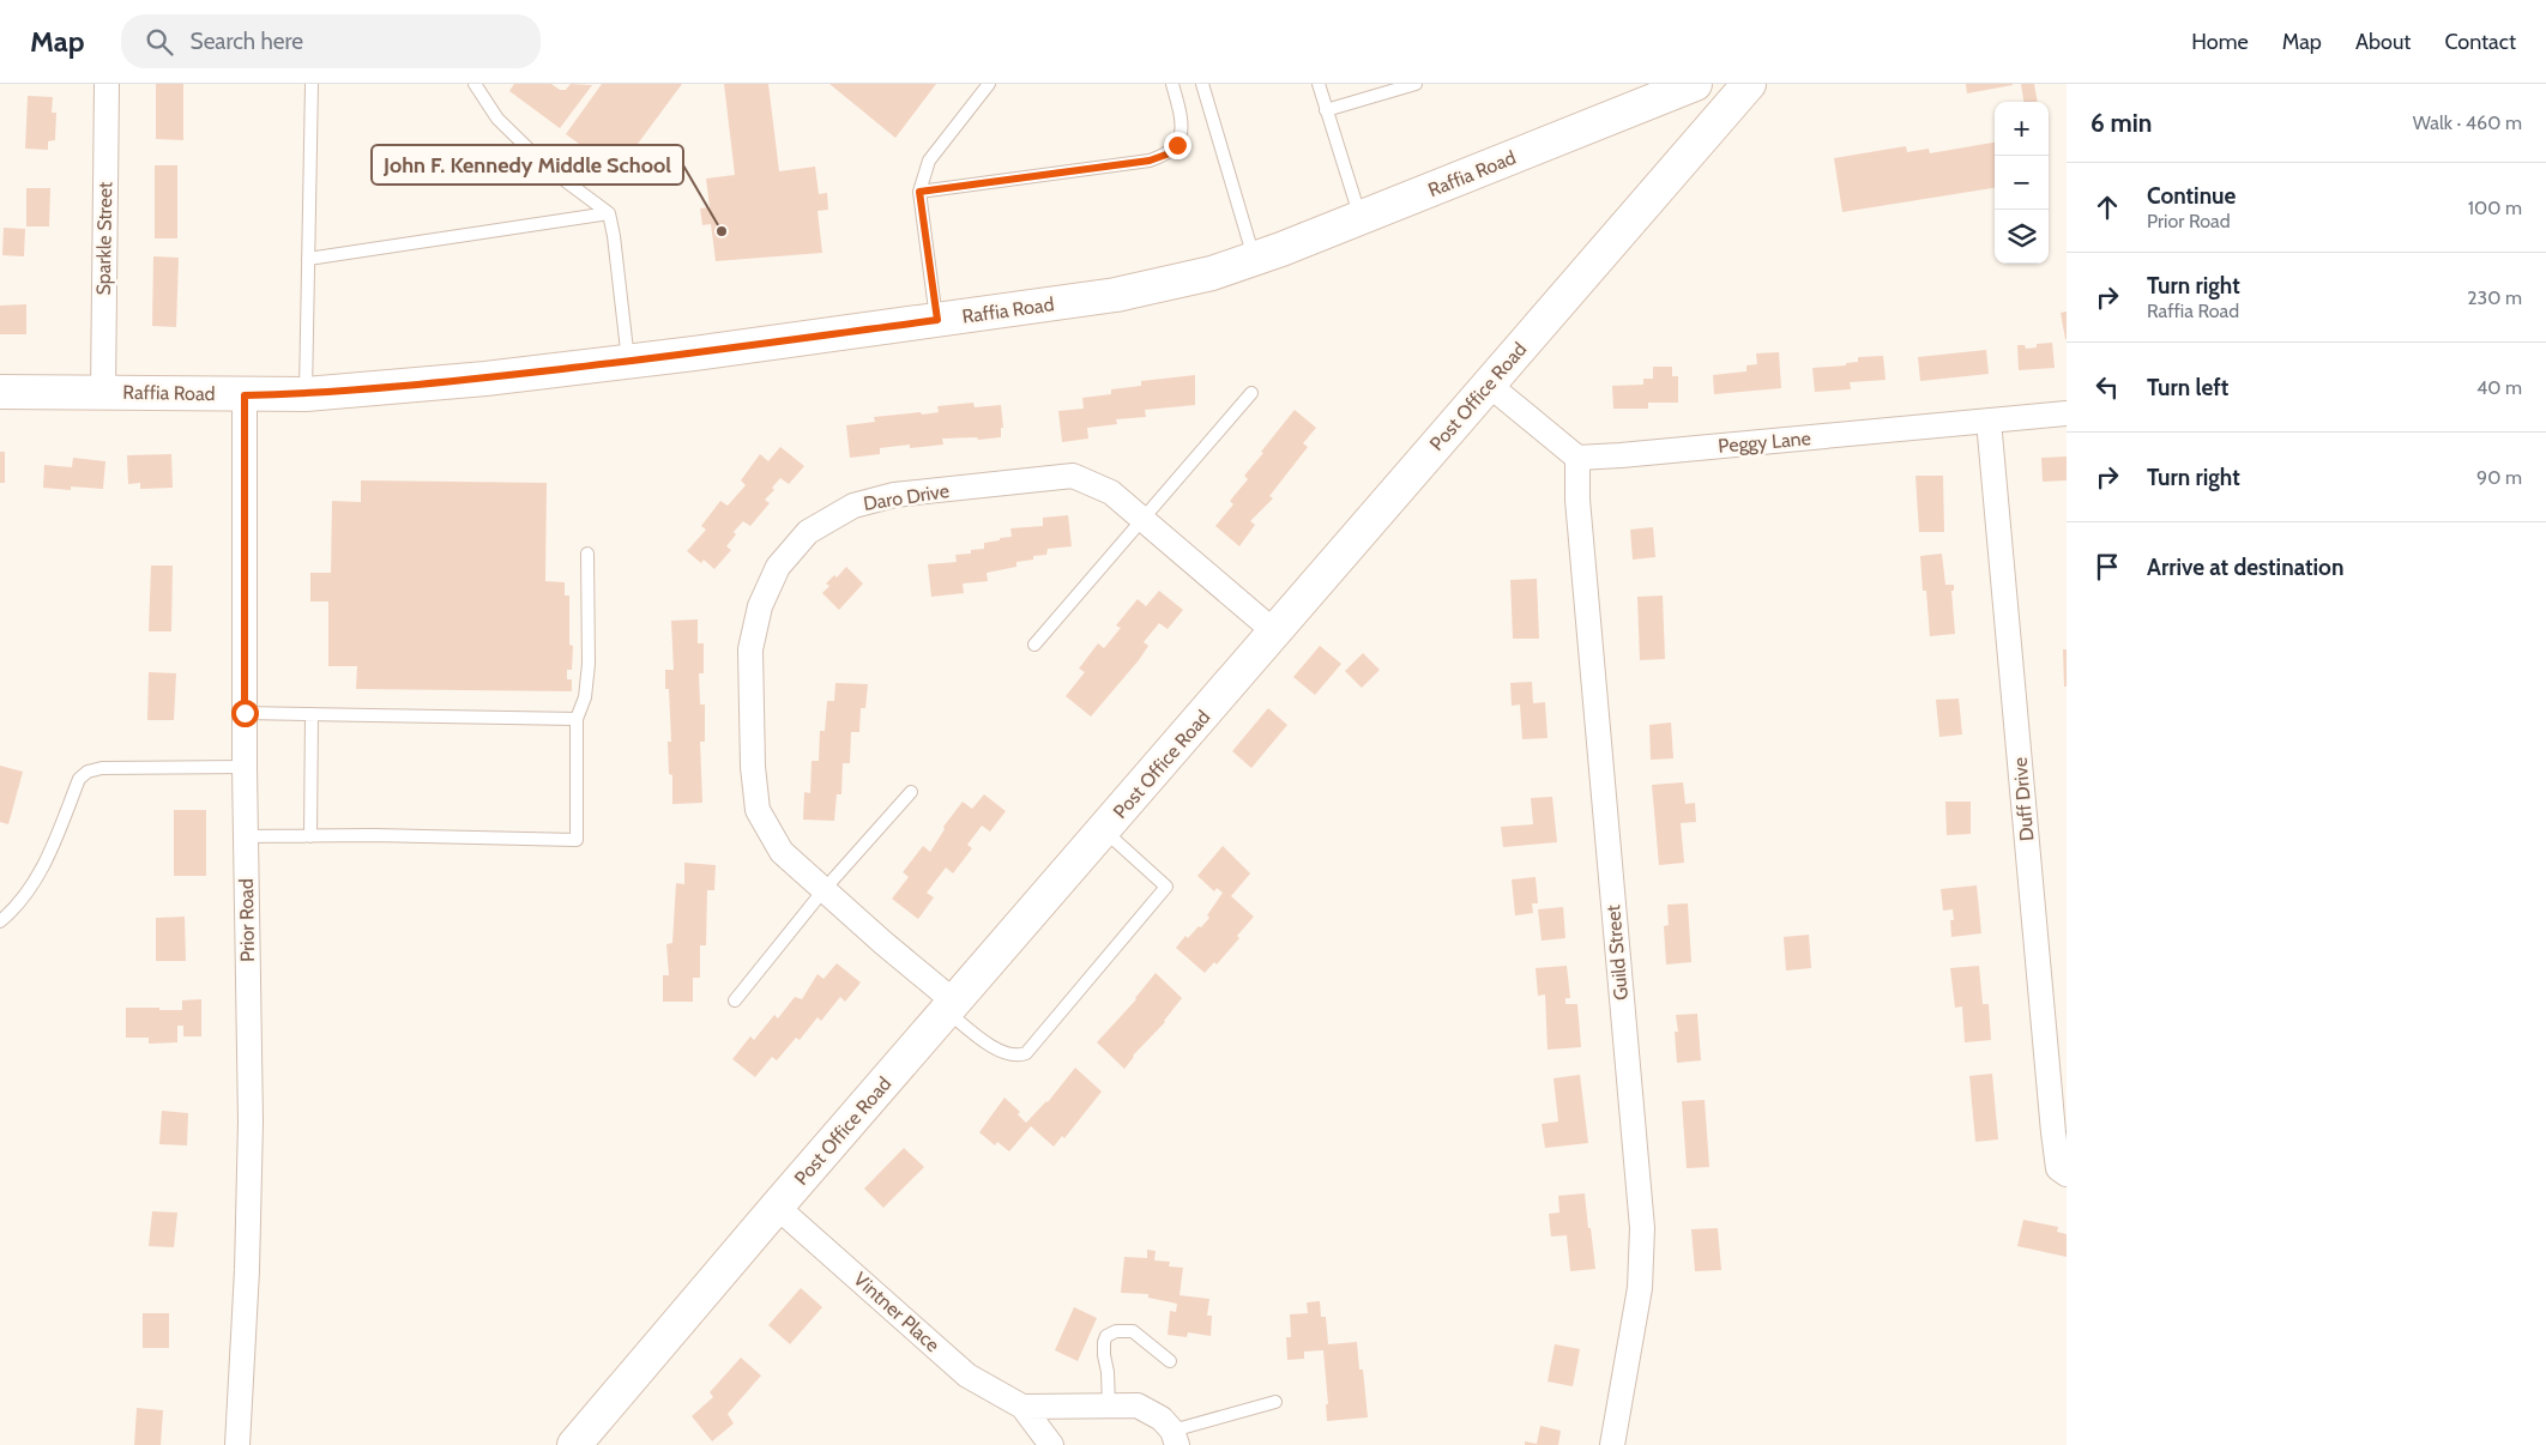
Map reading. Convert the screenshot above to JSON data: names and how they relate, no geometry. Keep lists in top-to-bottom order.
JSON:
{
  "streets": {
    "street": [
      "Raffia Road",
      "Sparkle Street",
      "Post Office Road",
      "Peggy Lane",
      "Daro Drive",
      "Duff Drive",
      "Prior Road",
      "Guild Street",
      "Vintner Place"
    ]
  },
  "crossings": [
    ["Raffia Road", "Sparkle Street"],
    ["Raffia Road", "Prior Road"],
    ["Post Office Road", "Daro Drive"],
    ["Post Office Road", "Vintner Place"],
    ["Peggy Lane", "Duff Drive"],
    ["Peggy Lane", "Guild Street"]
  ],
  "places": ["John F. Kennedy Middle School"],
  "page": {
    "header": "Map",
    "search": "Search here",
    "nav": [
      "Home",
      "Map",
      "About",
      "Contact"
    ],
    "heading": ["6 min", "Walk · 460 m"],
    "map_buttons": ["+", "−"],
    "list": [
      ["Continue", "Prior Road", "100 m"],
      ["Turn right", "Raffia Road", "230 m"],
      ["Turn left", "40 m"],
      ["Turn right", "90 m"],
      "Arrive at destination"
    ]
  }
}
